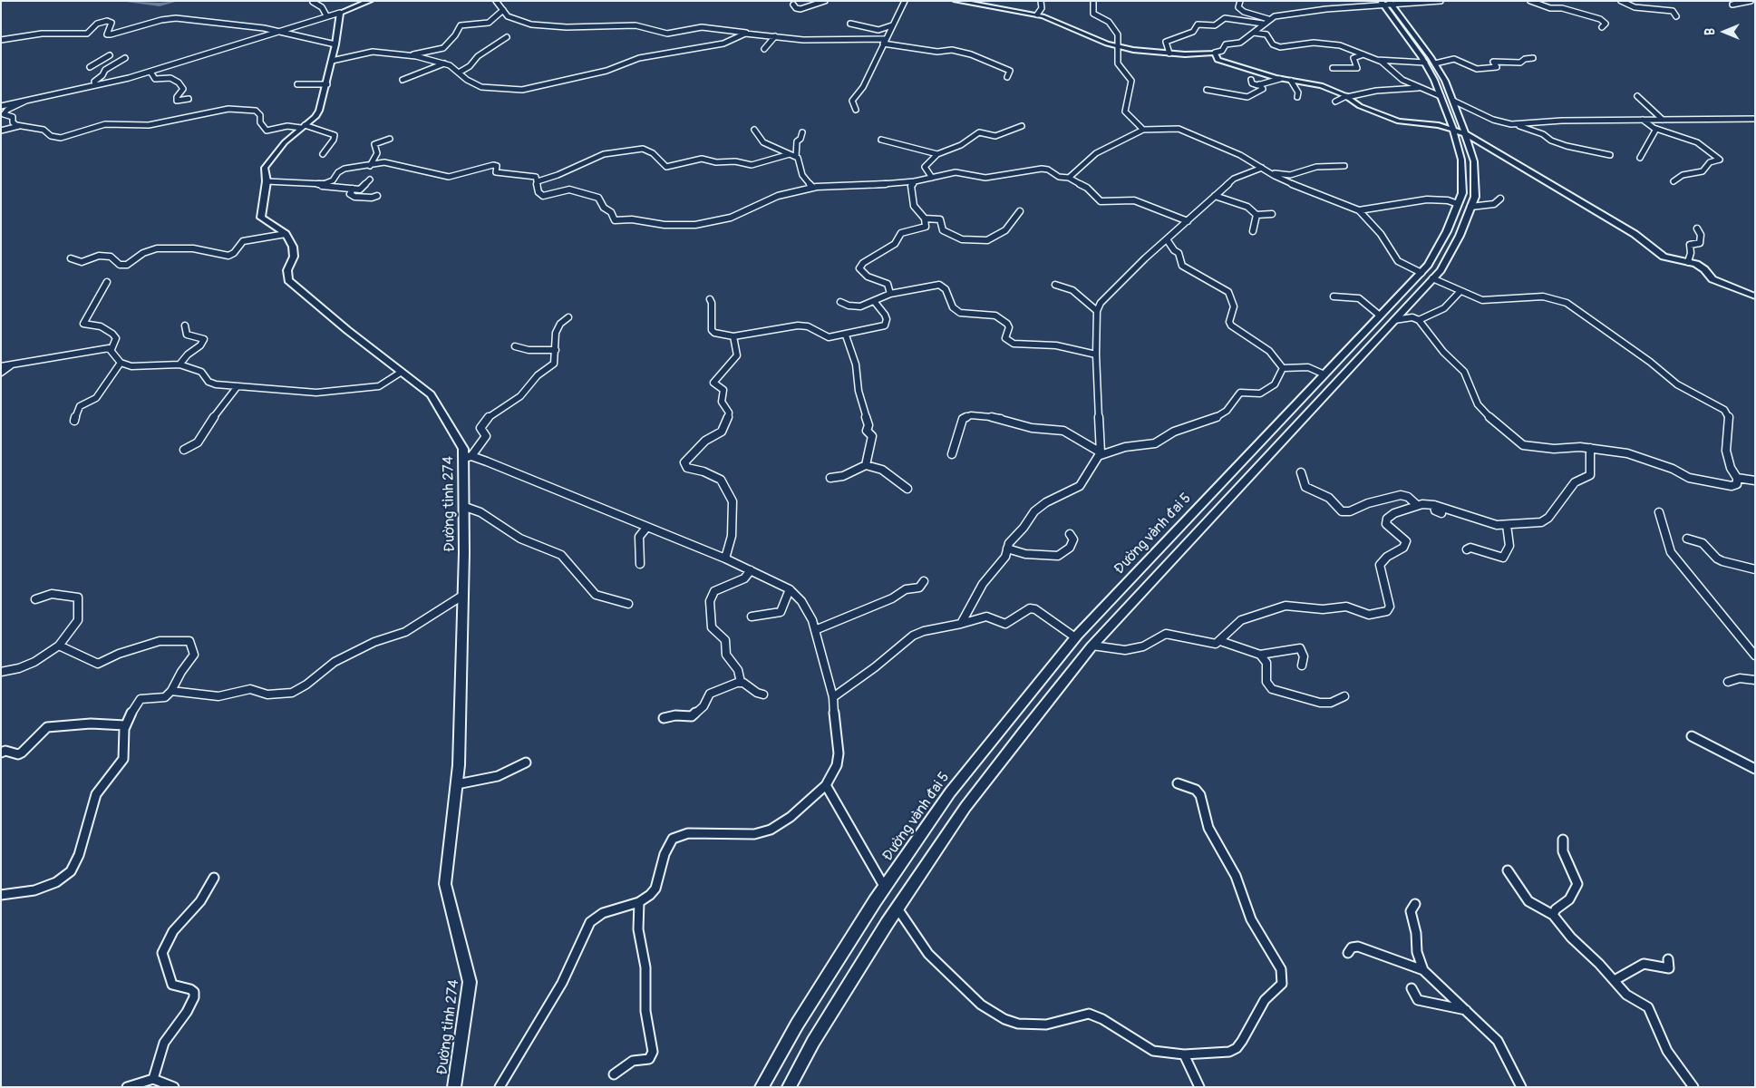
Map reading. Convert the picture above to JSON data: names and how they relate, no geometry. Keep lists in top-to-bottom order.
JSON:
{
  "streets": {
    "main road": ["Đường tỉnh 274", "Đường vành đai 5"]
  },
  "north": "left"
}
